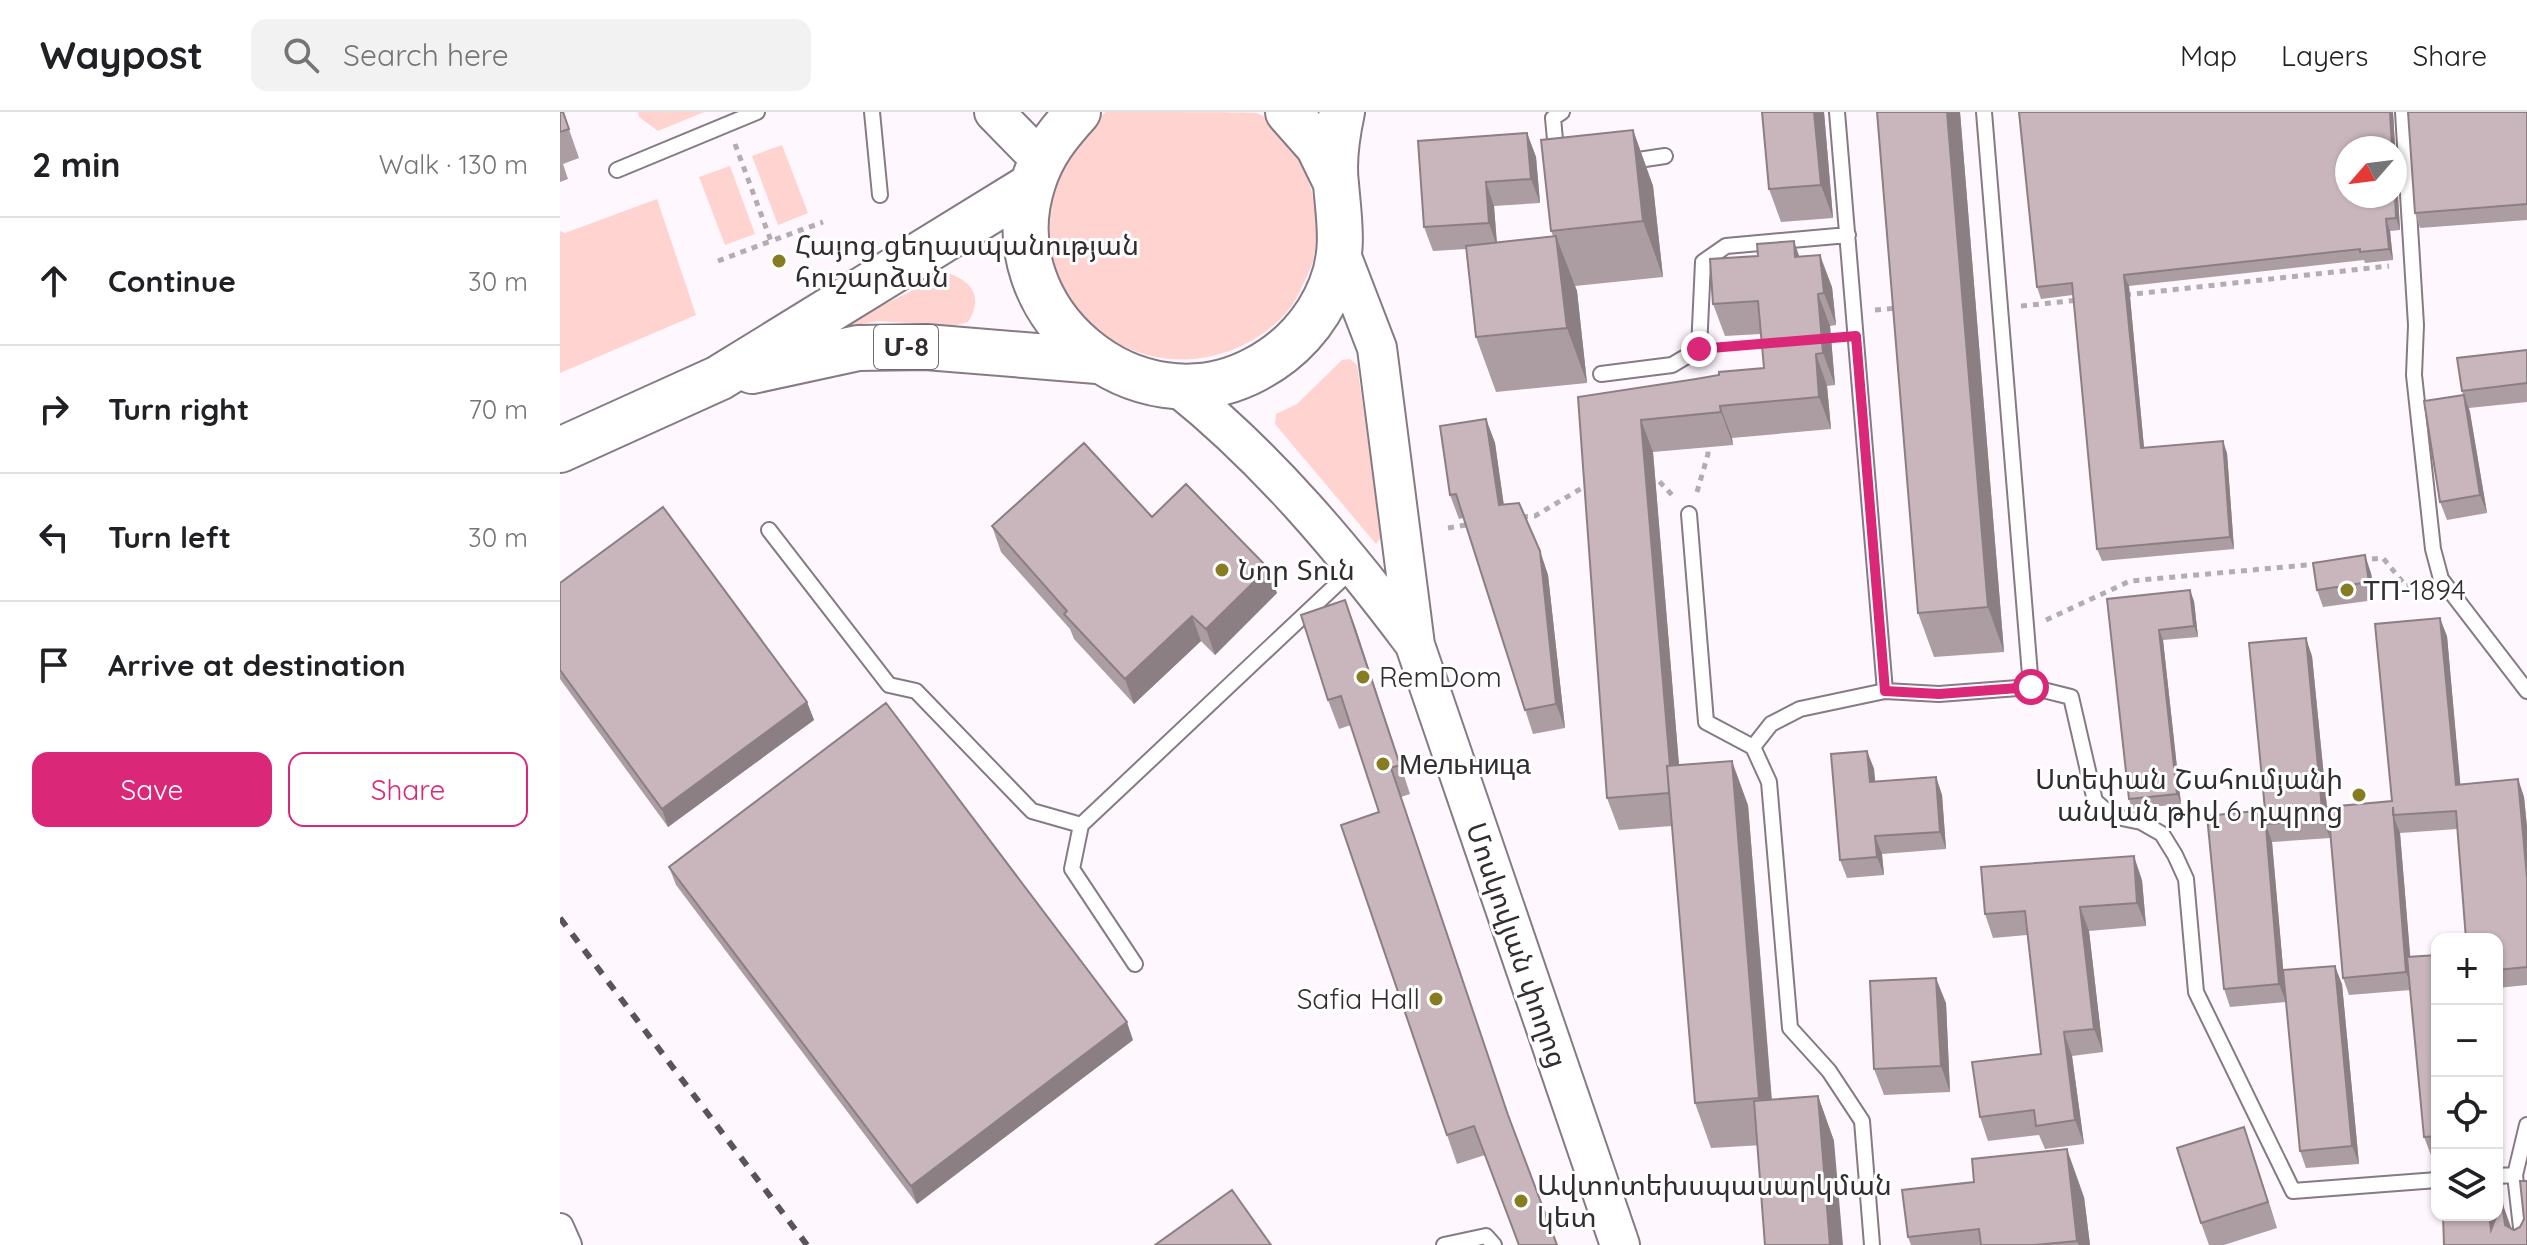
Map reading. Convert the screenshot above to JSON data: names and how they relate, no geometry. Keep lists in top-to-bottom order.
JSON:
{
  "streets": {
    "highway": ["Մ-8"],
    "street": ["Մոսկովյան փողոց"]
  },
  "places": [
    "Հայոց ցեղասպանության հուշարձան",
    "Նոր Տուն",
    "ТП-1894",
    "RemDom",
    "Мельница",
    "Ստեփան Շահումյանի անվան թիվ 6 դպրոց",
    "Safia Hall",
    "Ավտոտեխսպասարկման կետ"
  ],
  "north": "bottom left",
  "page": {
    "header": "Waypost",
    "search": "Search here",
    "nav": ["Map", "Layers", "Share"],
    "heading": ["2 min", "Walk · 130 m"],
    "list": [
      ["Continue", "30 m"],
      ["Turn right", "70 m"],
      ["Turn left", "30 m"],
      "Arrive at destination"
    ],
    "buttons": ["Save", "Share"],
    "map_buttons": ["+", "−"]
  }
}
